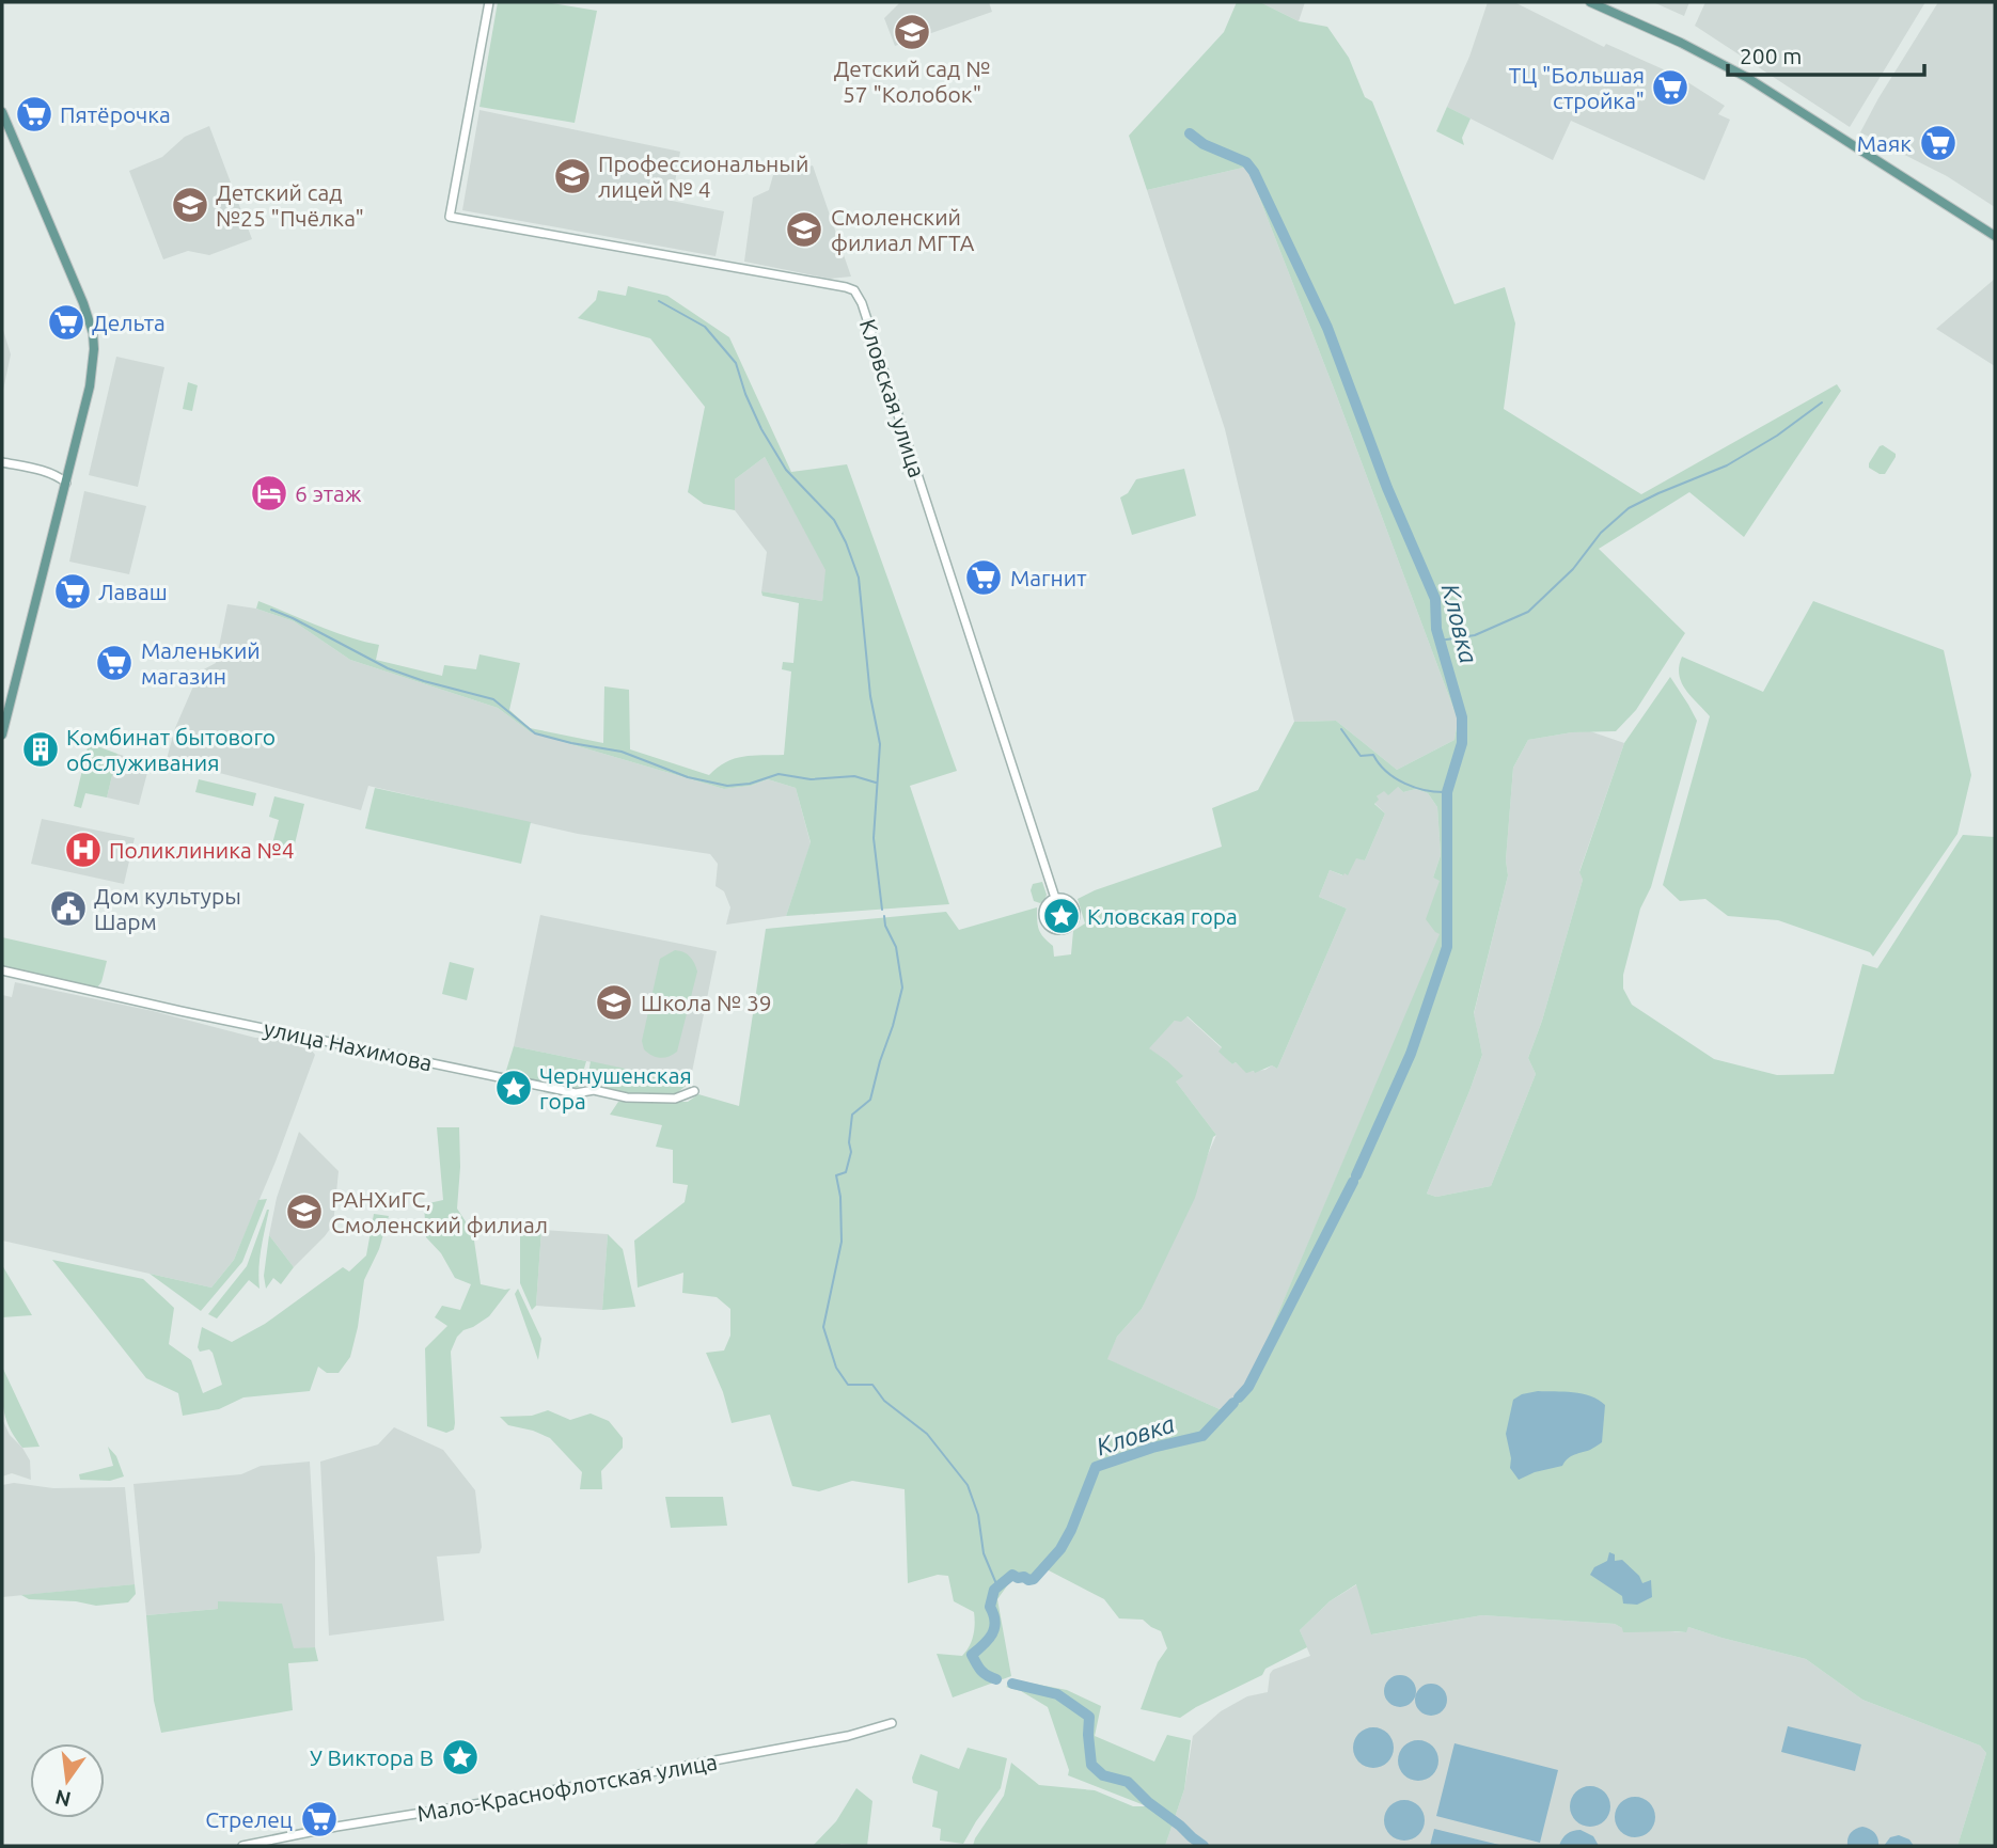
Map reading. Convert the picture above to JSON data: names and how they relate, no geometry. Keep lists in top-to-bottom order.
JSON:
{
  "streets": {
    "street": ["Кловская улица", "улица Нахимова", "Мало-Краснофлотская улица"]
  },
  "water": ["Кловка"],
  "places": {
    "school or university": [
      "Детский сад № 57 \"Колобок\"",
      "Профессиональный лицей № 4",
      "Детский сад №25 \"Пчёлка\"",
      "Смоленский филиал МГТА",
      "Школа № 39",
      "РАНХиГС, Смоленский филиал"
    ],
    "supermarket": [
      "ТЦ \"Большая стройка\"",
      "Пятёрочка",
      "Маяк",
      "Дельта",
      "Магнит",
      "Лаваш",
      "Маленький магазин",
      "Стрелец"
    ],
    "hotel": ["6 этаж"],
    "building": ["Комбинат бытового обслуживания"],
    "hospital": ["Поликлиника №4"],
    "public building": ["Дом культуры Шарм"],
    "place": ["Кловская гора", "Чернушенская гора", "У Виктора В"]
  },
  "scale_bar": "200 m",
  "north": "bottom"
}
